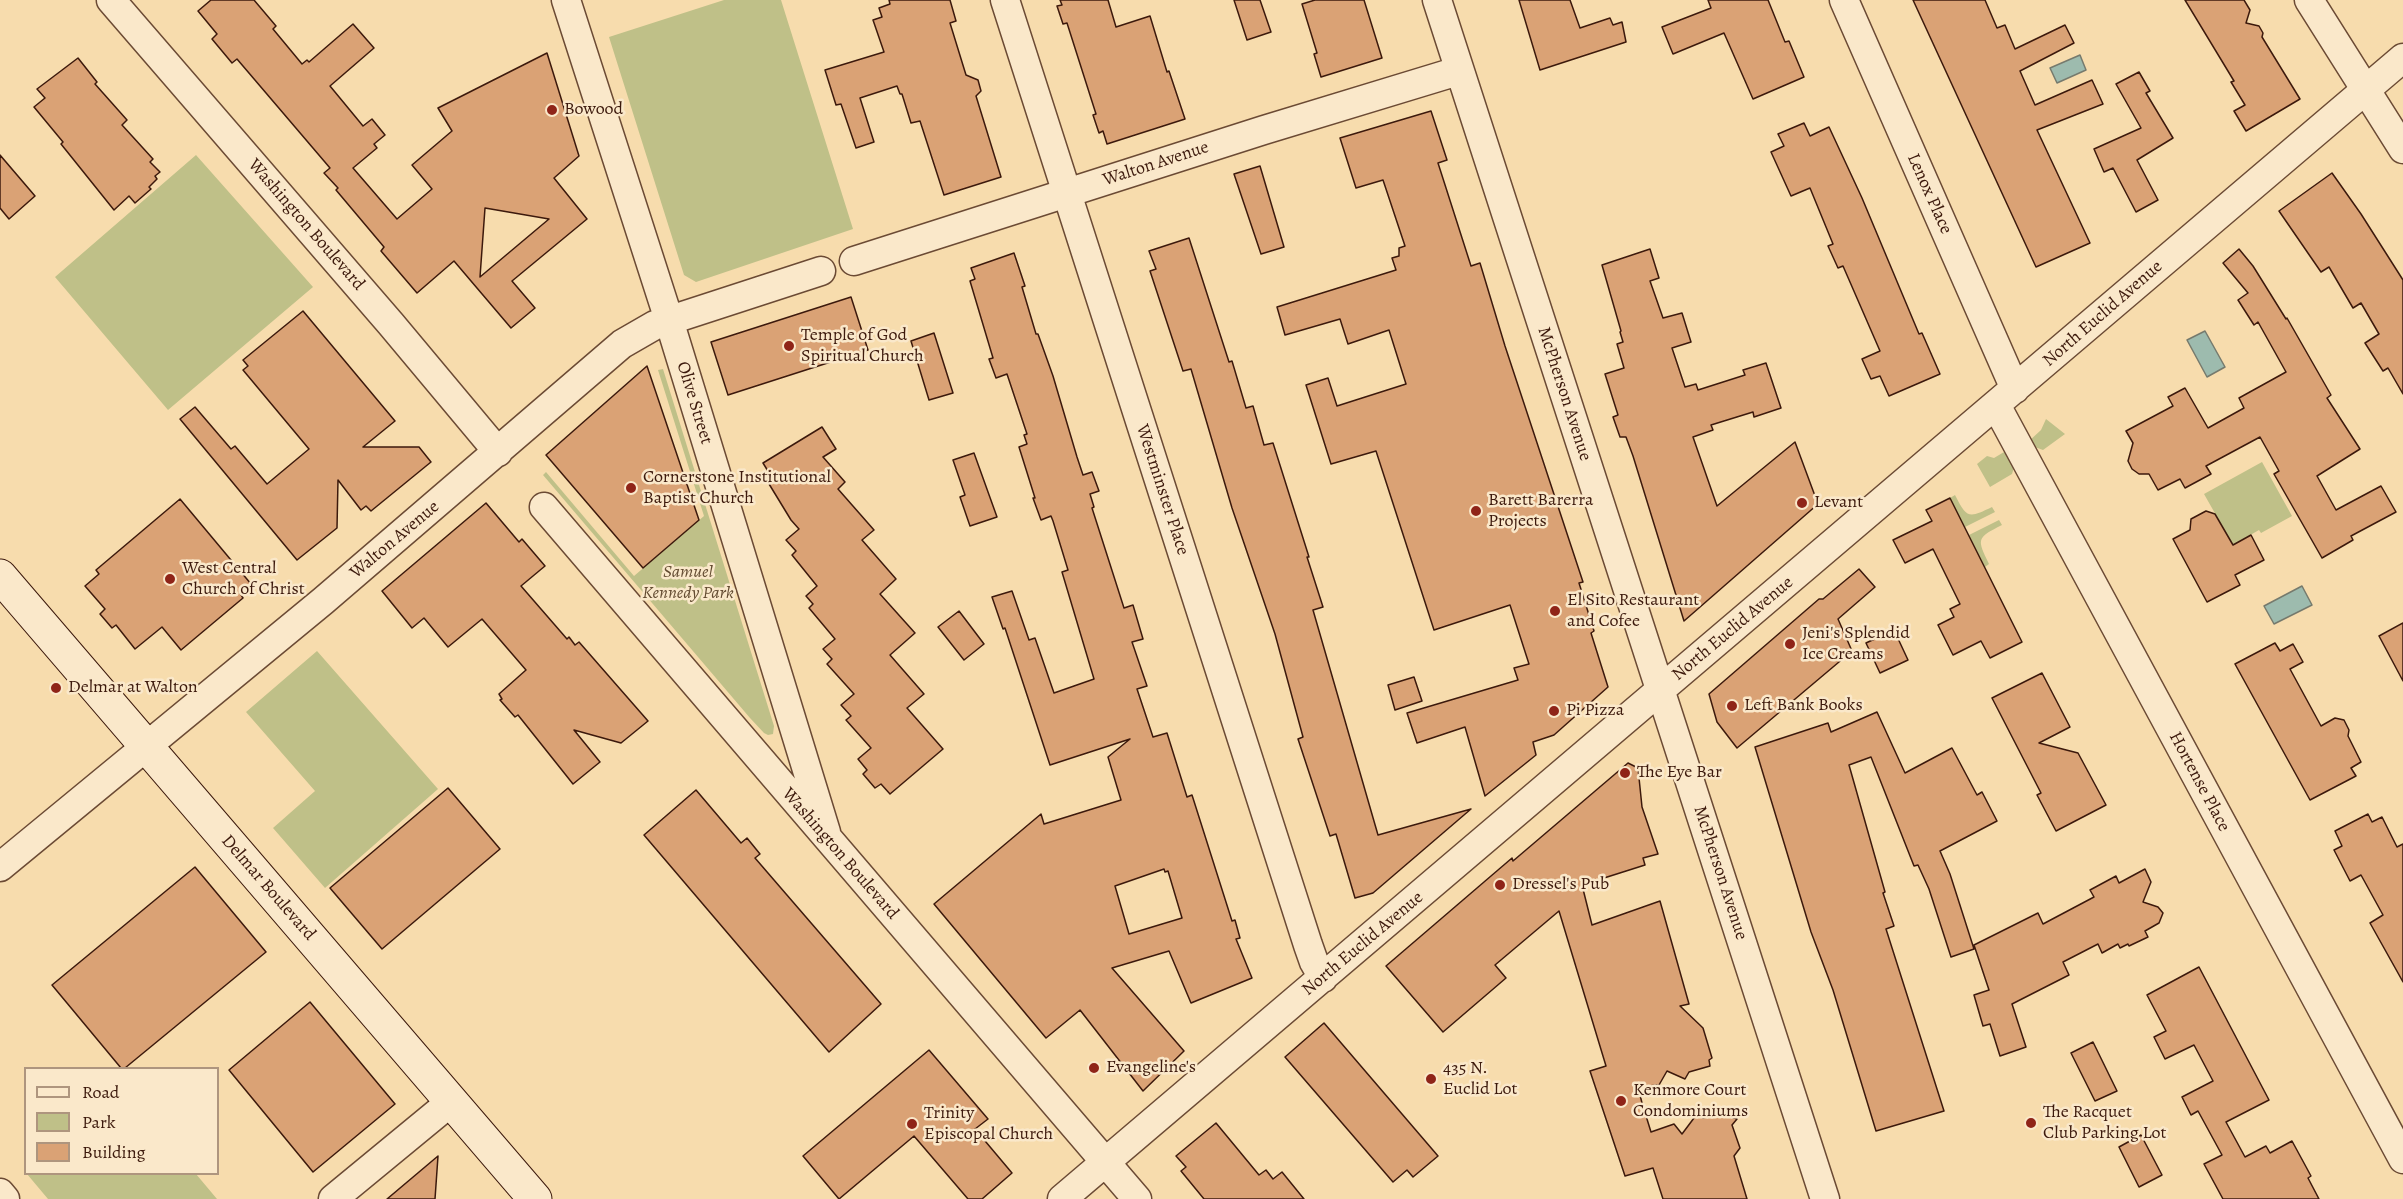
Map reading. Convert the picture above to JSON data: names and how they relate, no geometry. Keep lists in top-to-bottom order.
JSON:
{
  "streets": {
    "main road": ["Delmar Boulevard"],
    "street": [
      "Walton Avenue",
      "Lenox Place",
      "Washington Boulevard",
      "North Euclid Avenue",
      "McPherson Avenue",
      "Olive Street",
      "Westminster Place",
      "Hortense Place"
    ]
  },
  "crossings": [
    ["Walton Avenue", "Washington Boulevard"],
    ["Walton Avenue", "McPherson Avenue"],
    ["Walton Avenue", "Olive Street"],
    ["Walton Avenue", "Westminster Place"],
    ["Walton Avenue", "Delmar Boulevard"],
    ["Lenox Place", "North Euclid Avenue"],
    ["Lenox Place", "Hortense Place"],
    ["Washington Boulevard", "North Euclid Avenue"],
    ["Washington Boulevard", "Olive Street"],
    ["North Euclid Avenue", "McPherson Avenue"],
    ["North Euclid Avenue", "Westminster Place"],
    ["North Euclid Avenue", "Hortense Place"]
  ],
  "parks": ["Samuel Kennedy Park"],
  "places": [
    "Bowood",
    "Temple of God Spiritual Church",
    "Cornerstone Institutional Baptist Church",
    "Levant",
    "Barett Barerra Projects",
    "West Central Church of Christ",
    "El Sito Restaurant and Cofee",
    "Jeni's Splendid Ice Creams",
    "Delmar at Walton",
    "Left Bank Books",
    "Pi Pizza",
    "The Eye Bar",
    "Dressel's Pub",
    "Evangeline's",
    "435 N. Euclid Lot",
    "Kenmore Court Condominiums",
    "The Racquet Club Parking Lot",
    "Trinity Episcopal Church"
  ],
  "legend": ["Road", "Park", "Building"]
}
